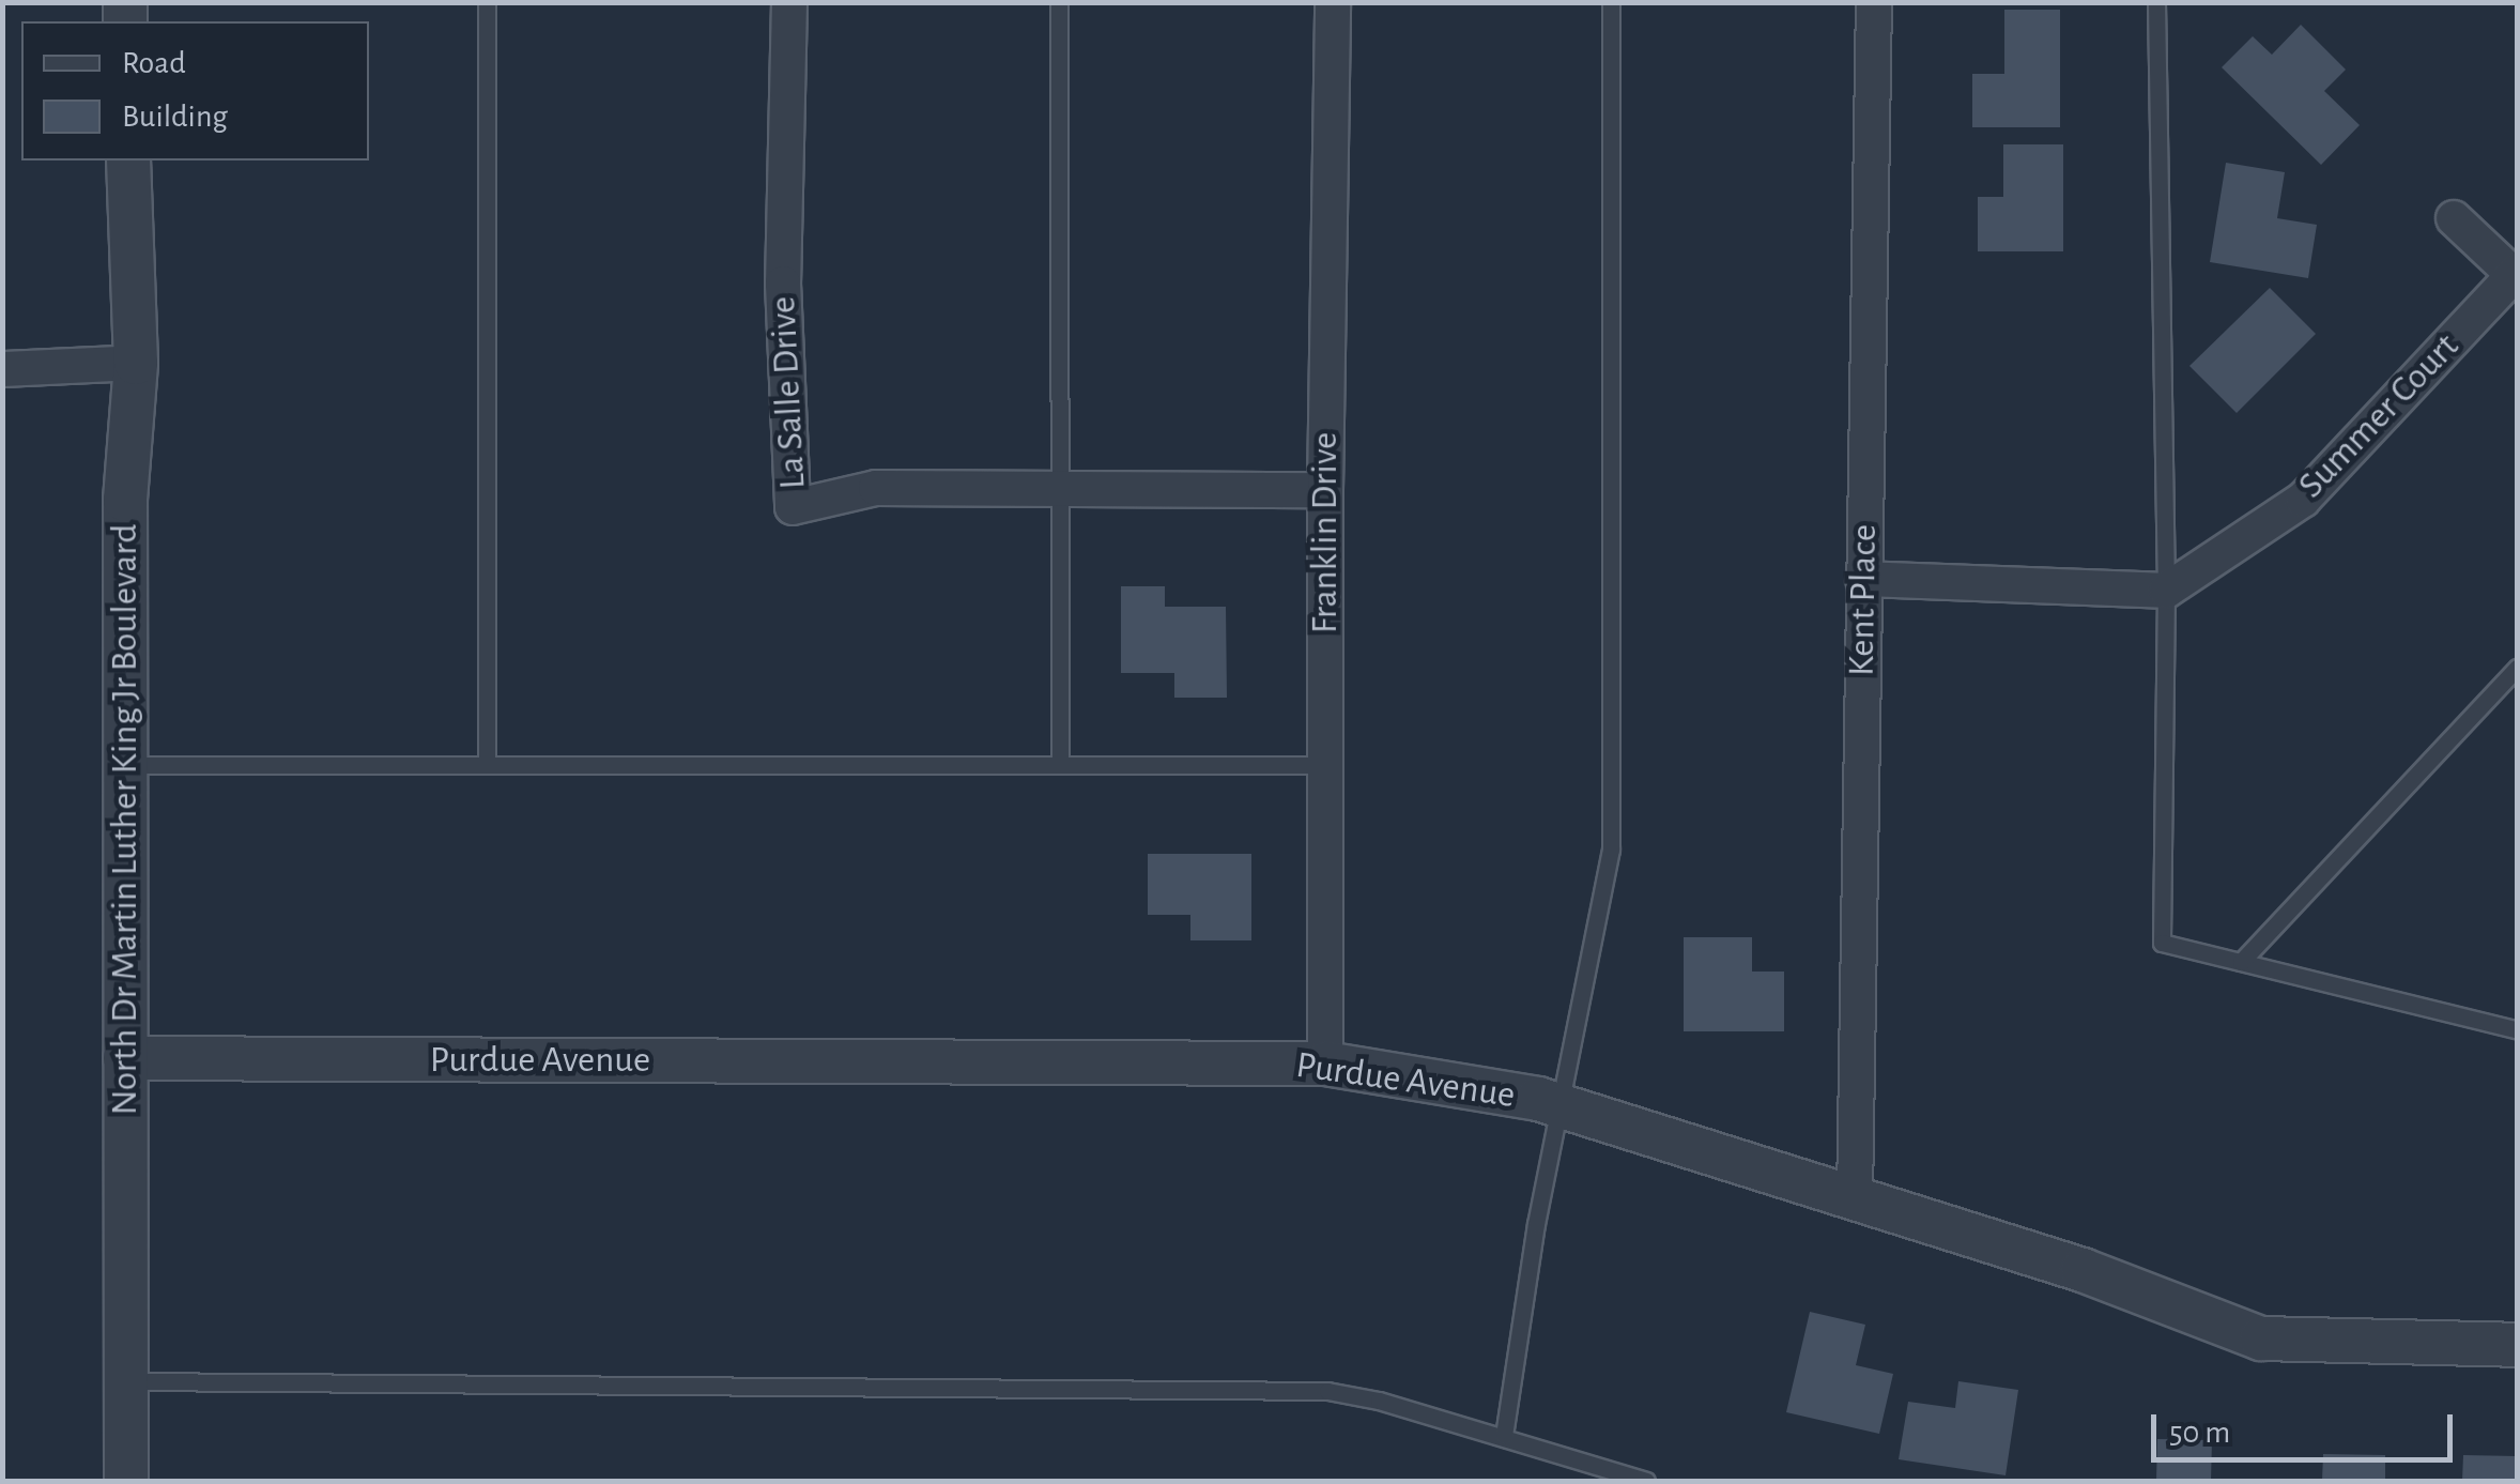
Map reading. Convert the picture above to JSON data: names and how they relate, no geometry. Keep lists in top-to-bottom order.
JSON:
{
  "streets": {
    "street": [
      "La Salle Drive",
      "Summer Court",
      "Franklin Drive",
      "Kent Place",
      "North Dr Martin Luther King Jr Boulevard",
      "Purdue Avenue"
    ]
  },
  "crossings": [
    ["La Salle Drive", "Franklin Drive"],
    ["Franklin Drive", "Purdue Avenue"],
    ["Kent Place", "Purdue Avenue"],
    ["North Dr Martin Luther King Jr Boulevard", "Purdue Avenue"]
  ],
  "legend": ["Road", "Building"],
  "scale_bar": "50 m"
}
